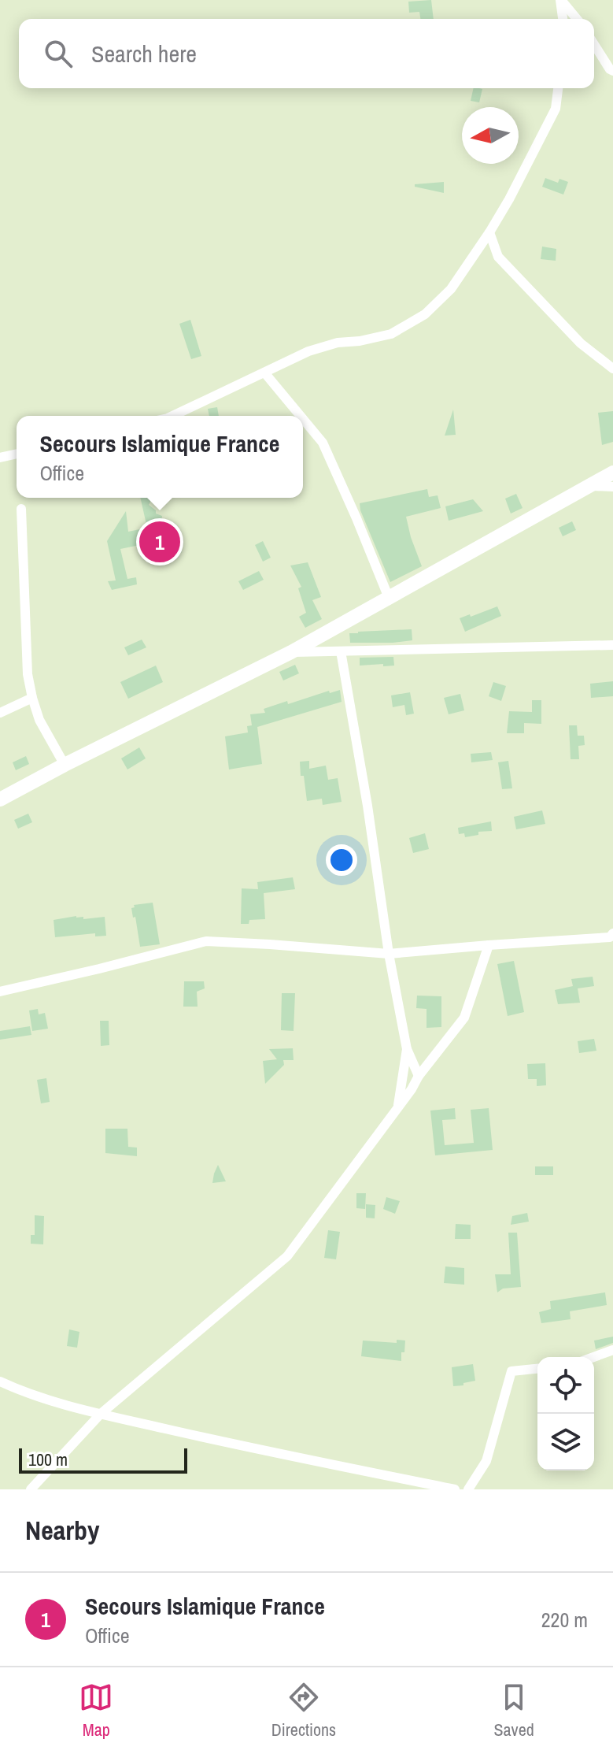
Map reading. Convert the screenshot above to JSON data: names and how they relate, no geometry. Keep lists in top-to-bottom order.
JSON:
{
  "scale_bar": "100 m",
  "north": "left",
  "page": {
    "search": "Search here",
    "popup": ["Secours Islamique France", "Office"],
    "pins": "1",
    "scale": "100 m",
    "heading": "Nearby",
    "list": [
      {
        "mark": "1",
        "name": "Secours Islamique France",
        "note": "Office",
        "value": "220 m"
      }
    ],
    "nav": ["Map", "Directions", "Saved"]
  }
}
